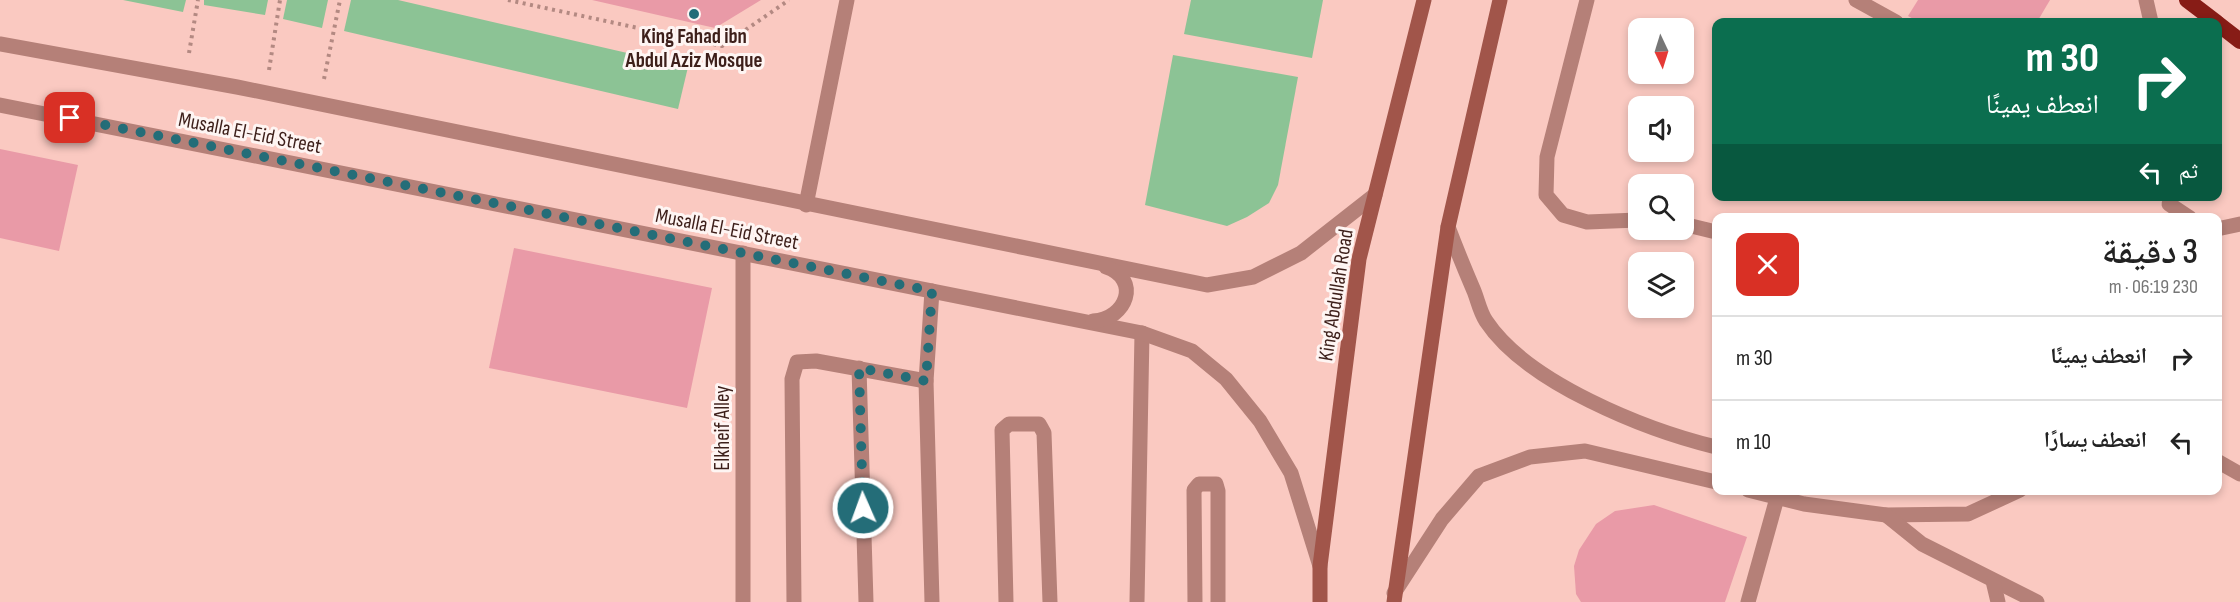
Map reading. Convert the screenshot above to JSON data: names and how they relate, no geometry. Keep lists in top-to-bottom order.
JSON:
{
  "streets": {
    "main road": ["King Abdullah Road"],
    "street": ["Musalla El-Eid Street", "Elkheif Alley"]
  },
  "crossings": [
    ["Musalla El-Eid Street", "King Abdullah Road"],
    ["Musalla El-Eid Street", "Elkheif Alley"]
  ],
  "places": ["King Fahad ibn Abdul Aziz Mosque"],
  "north": "bottom",
  "page": {
    "turn": ["30 m", "انعطف يمينًا"],
    "then": "ثم",
    "heading": ["3 دقيقة", "230 m · 06:19"],
    "list": [
      {
        "name": "انعطف يمينًا",
        "value": "30 m"
      },
      {
        "name": "انعطف يسارًا",
        "value": "10 m"
      }
    ]
  }
}
